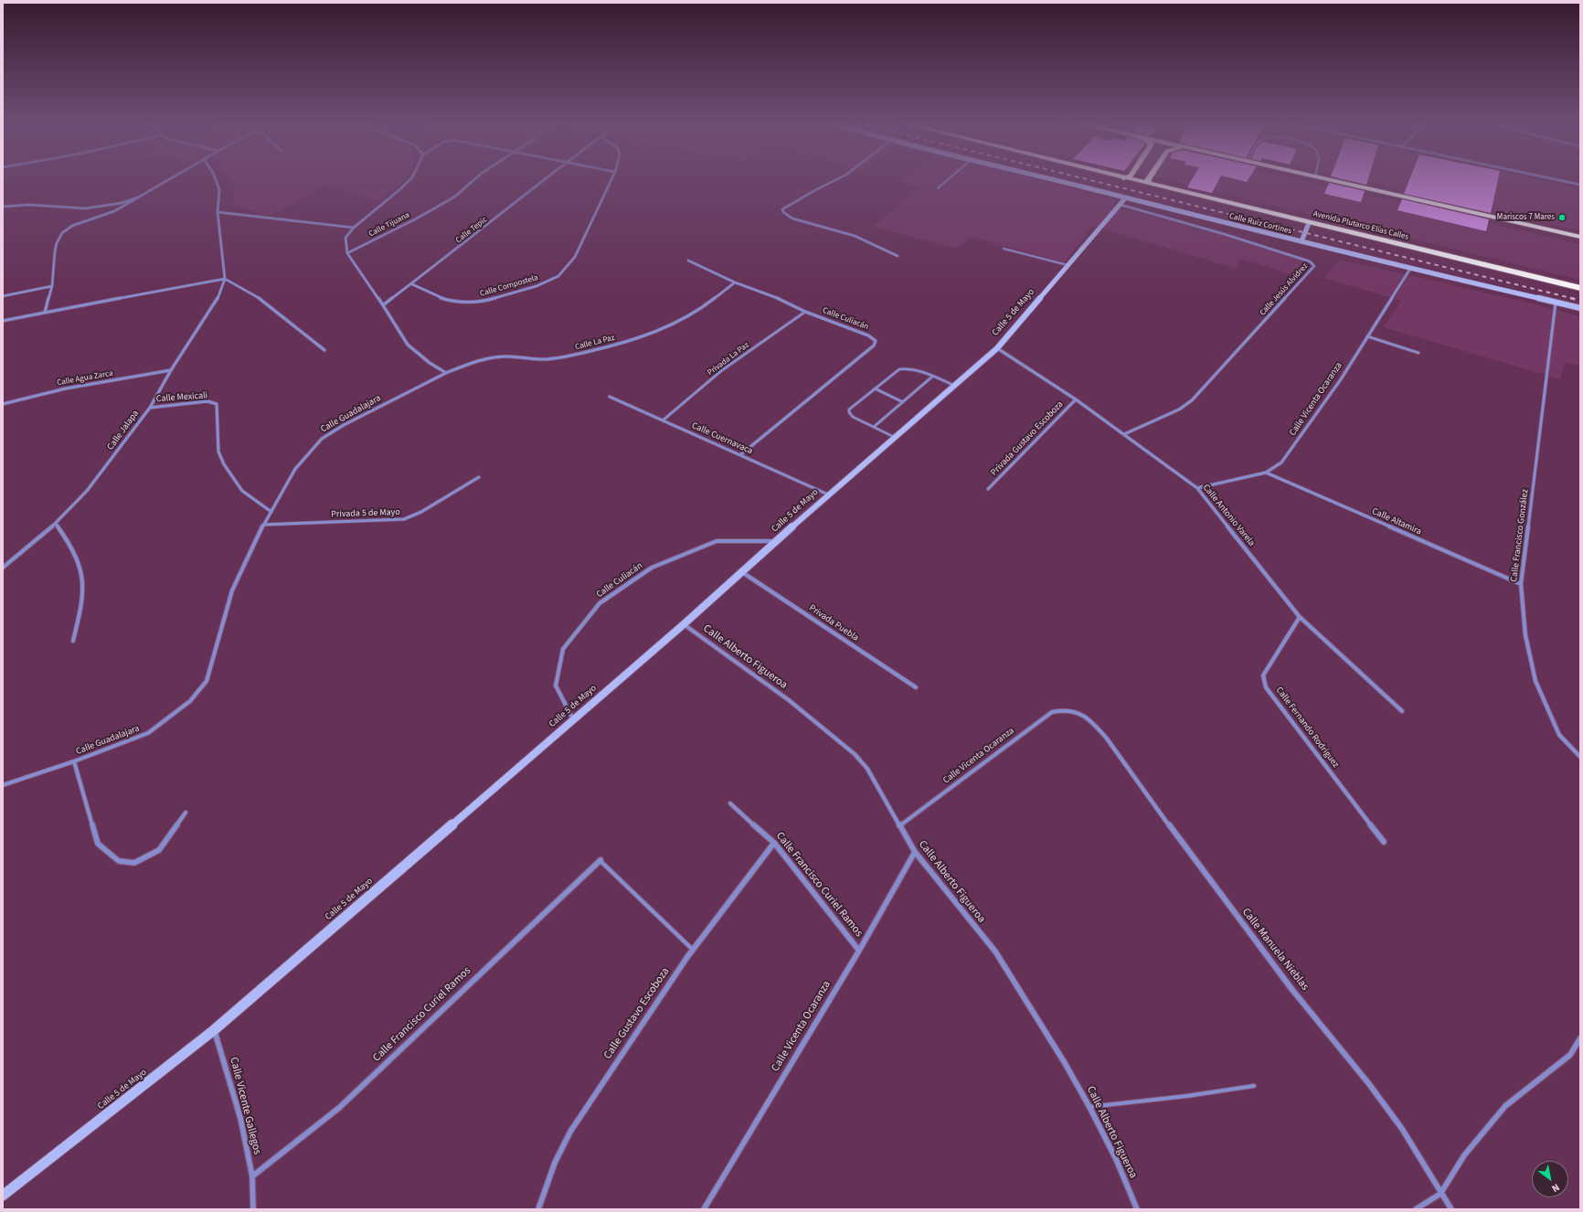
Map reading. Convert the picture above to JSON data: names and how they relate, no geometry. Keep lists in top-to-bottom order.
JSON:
{
  "streets": {
    "highway": ["Avenida Plutarco Elías Calles"],
    "street": [
      "Calle Ruíz Cortines",
      "Calle Tijuana",
      "Calle Tepic",
      "Calle Compostela",
      "Calle Jesús Alvidrez",
      "Calle 5 de Mayo",
      "Calle Culiacán",
      "Calle La Paz",
      "Calle Agua Zarca",
      "Calle Mexicali",
      "Calle Vicenta Ocaranza",
      "Calle Guadalajara",
      "Calle Jalapa",
      "Calle Cuernavaca",
      "Privada Gustavo Escoboza",
      "Privada 5 de Mayo",
      "Calle Antonio Varela",
      "Calle Altamira",
      "Calle Francisco González",
      "Privada Puebla",
      "Calle Alberto Figueroa",
      "Calle Fernando Rodríguez",
      "Calle Francisco Curiel Ramos",
      "Calle Manuela Nieblas",
      "Calle Gustavo Escoboza",
      "Calle Vicente Gallegos"
    ],
    "lane": ["Privada La Paz"]
  },
  "crossings": [
    ["Calle Ruíz Cortines", "Calle Jesús Alvidrez"],
    ["Calle Ruíz Cortines", "Calle 5 de Mayo"],
    ["Calle Ruíz Cortines", "Calle Vicenta Ocaranza"],
    ["Calle Ruíz Cortines", "Calle Francisco González"],
    ["Calle Tepic", "Calle Compostela"],
    ["Calle Jesús Alvidrez", "Calle 5 de Mayo"],
    ["Calle Jesús Alvidrez", "Calle Antonio Varela"],
    ["Calle 5 de Mayo", "Calle Culiacán"],
    ["Calle 5 de Mayo", "Calle Cuernavaca"],
    ["Calle 5 de Mayo", "Calle Antonio Varela"],
    ["Calle 5 de Mayo", "Privada Puebla"],
    ["Calle 5 de Mayo", "Calle Alberto Figueroa"],
    ["Calle 5 de Mayo", "Calle Vicente Gallegos"],
    ["Calle Culiacán", "Calle La Paz"],
    ["Calle Culiacán", "Privada La Paz"],
    ["Calle Culiacán", "Calle Cuernavaca"],
    ["Calle La Paz", "Calle Guadalajara"],
    ["Privada La Paz", "Calle Cuernavaca"],
    ["Calle Agua Zarca", "Calle Jalapa"],
    ["Calle Mexicali", "Calle Guadalajara"],
    ["Calle Mexicali", "Calle Jalapa"],
    ["Calle Vicenta Ocaranza", "Calle Antonio Varela"],
    ["Calle Vicenta Ocaranza", "Calle Altamira"],
    ["Calle Vicenta Ocaranza", "Calle Alberto Figueroa"],
    ["Calle Vicenta Ocaranza", "Calle Francisco Curiel Ramos"],
    ["Calle Vicenta Ocaranza", "Calle Manuela Nieblas"],
    ["Calle Guadalajara", "Privada 5 de Mayo"],
    ["Privada Gustavo Escoboza", "Calle Antonio Varela"],
    ["Calle Antonio Varela", "Calle Fernando Rodríguez"],
    ["Calle Altamira", "Calle Francisco González"],
    ["Calle Francisco Curiel Ramos", "Calle Gustavo Escoboza"],
    ["Calle Francisco Curiel Ramos", "Calle Vicente Gallegos"]
  ],
  "places": ["Mariscos 7 Mares"],
  "north": "bottom right"
}
